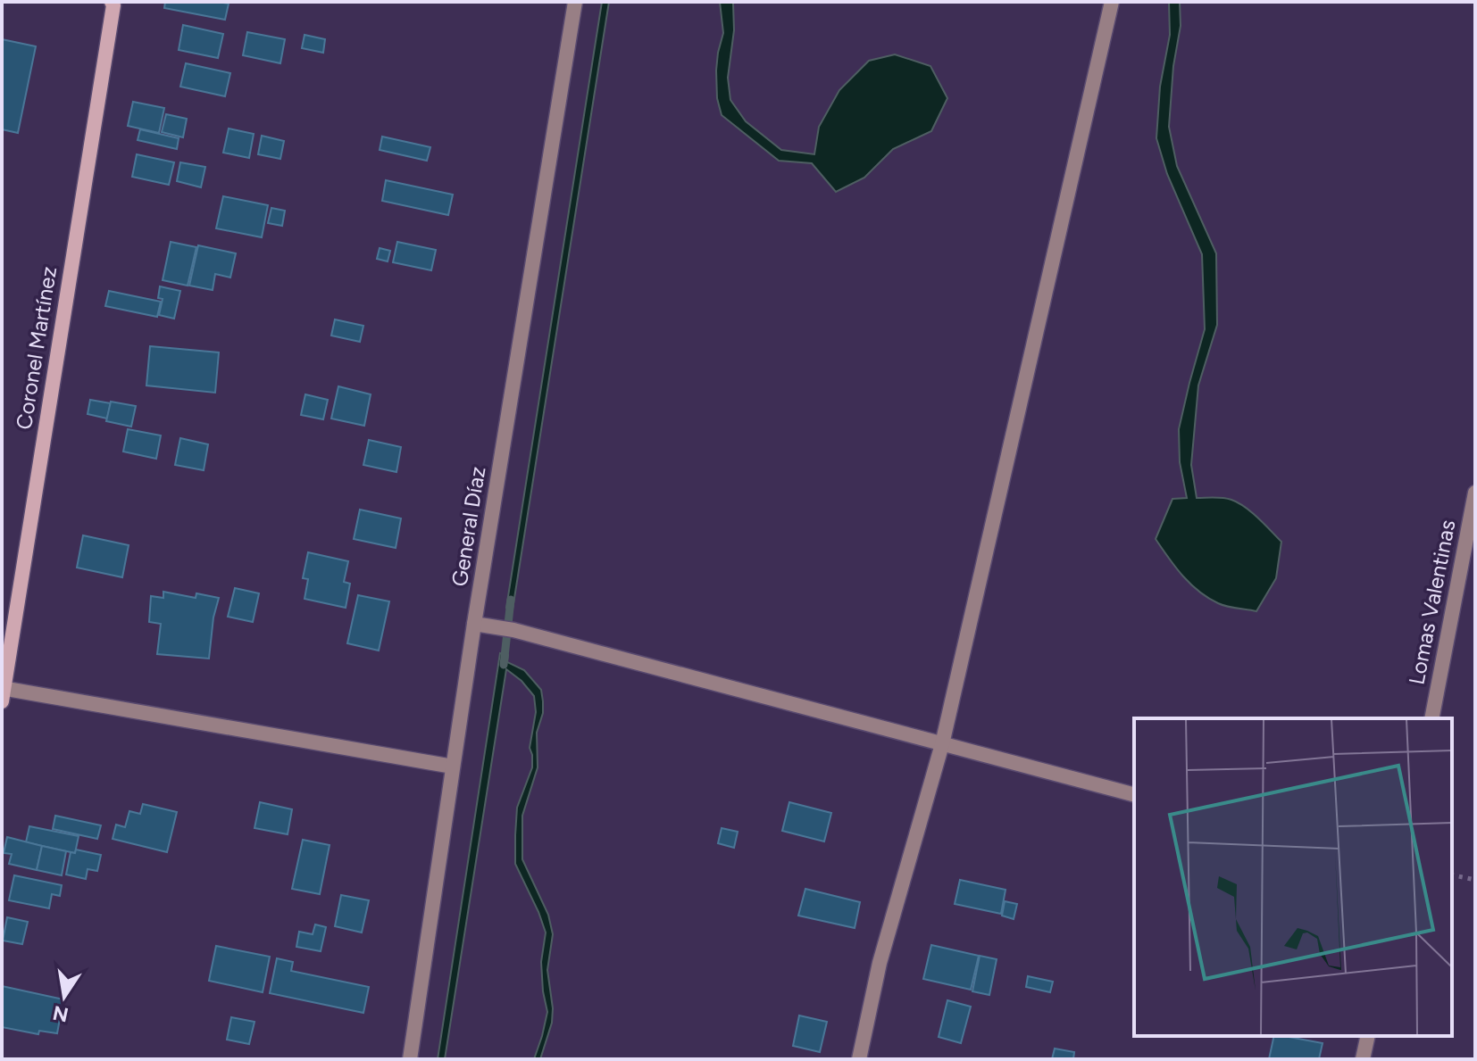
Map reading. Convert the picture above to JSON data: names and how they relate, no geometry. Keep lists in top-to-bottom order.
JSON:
{
  "streets": {
    "street": ["Coronel Martínez", "General Díaz", "Lomas Valentinas"]
  },
  "north": "bottom"
}
